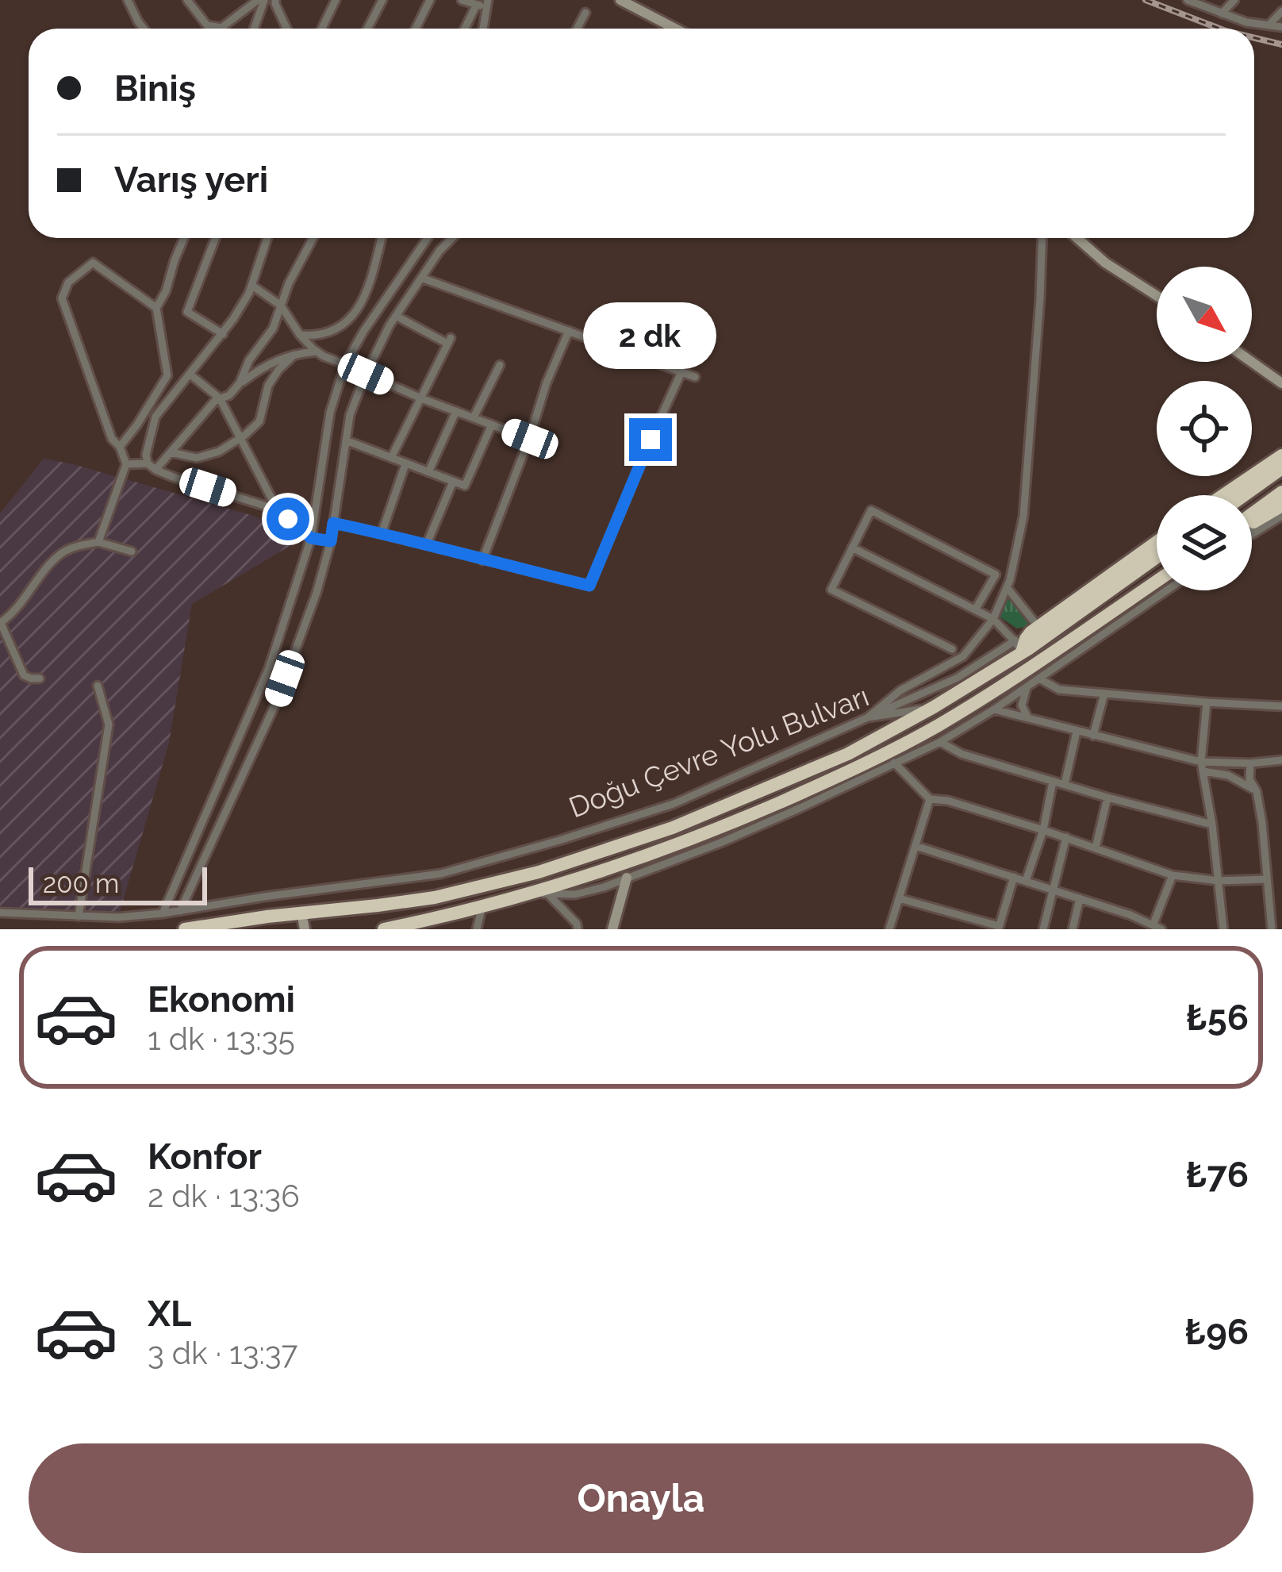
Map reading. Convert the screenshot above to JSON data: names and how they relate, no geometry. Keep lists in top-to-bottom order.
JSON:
{
  "streets": {
    "highway": ["Doğu Çevre Yolu Bulvarı"]
  },
  "scale_bar": "200 m",
  "north": "bottom right",
  "page": {
    "banner": ["Biniş", "Varış yeri"],
    "bubble": "2 dk",
    "scale": "200 m",
    "list": [
      {
        "name": "Ekonomi",
        "note": "1 dk · 13:35",
        "value": "₺56"
      },
      {
        "name": "Konfor",
        "note": "2 dk · 13:36",
        "value": "₺76"
      },
      {
        "name": "XL",
        "note": "3 dk · 13:37",
        "value": "₺96"
      }
    ],
    "buttons": "Onayla"
  }
}
